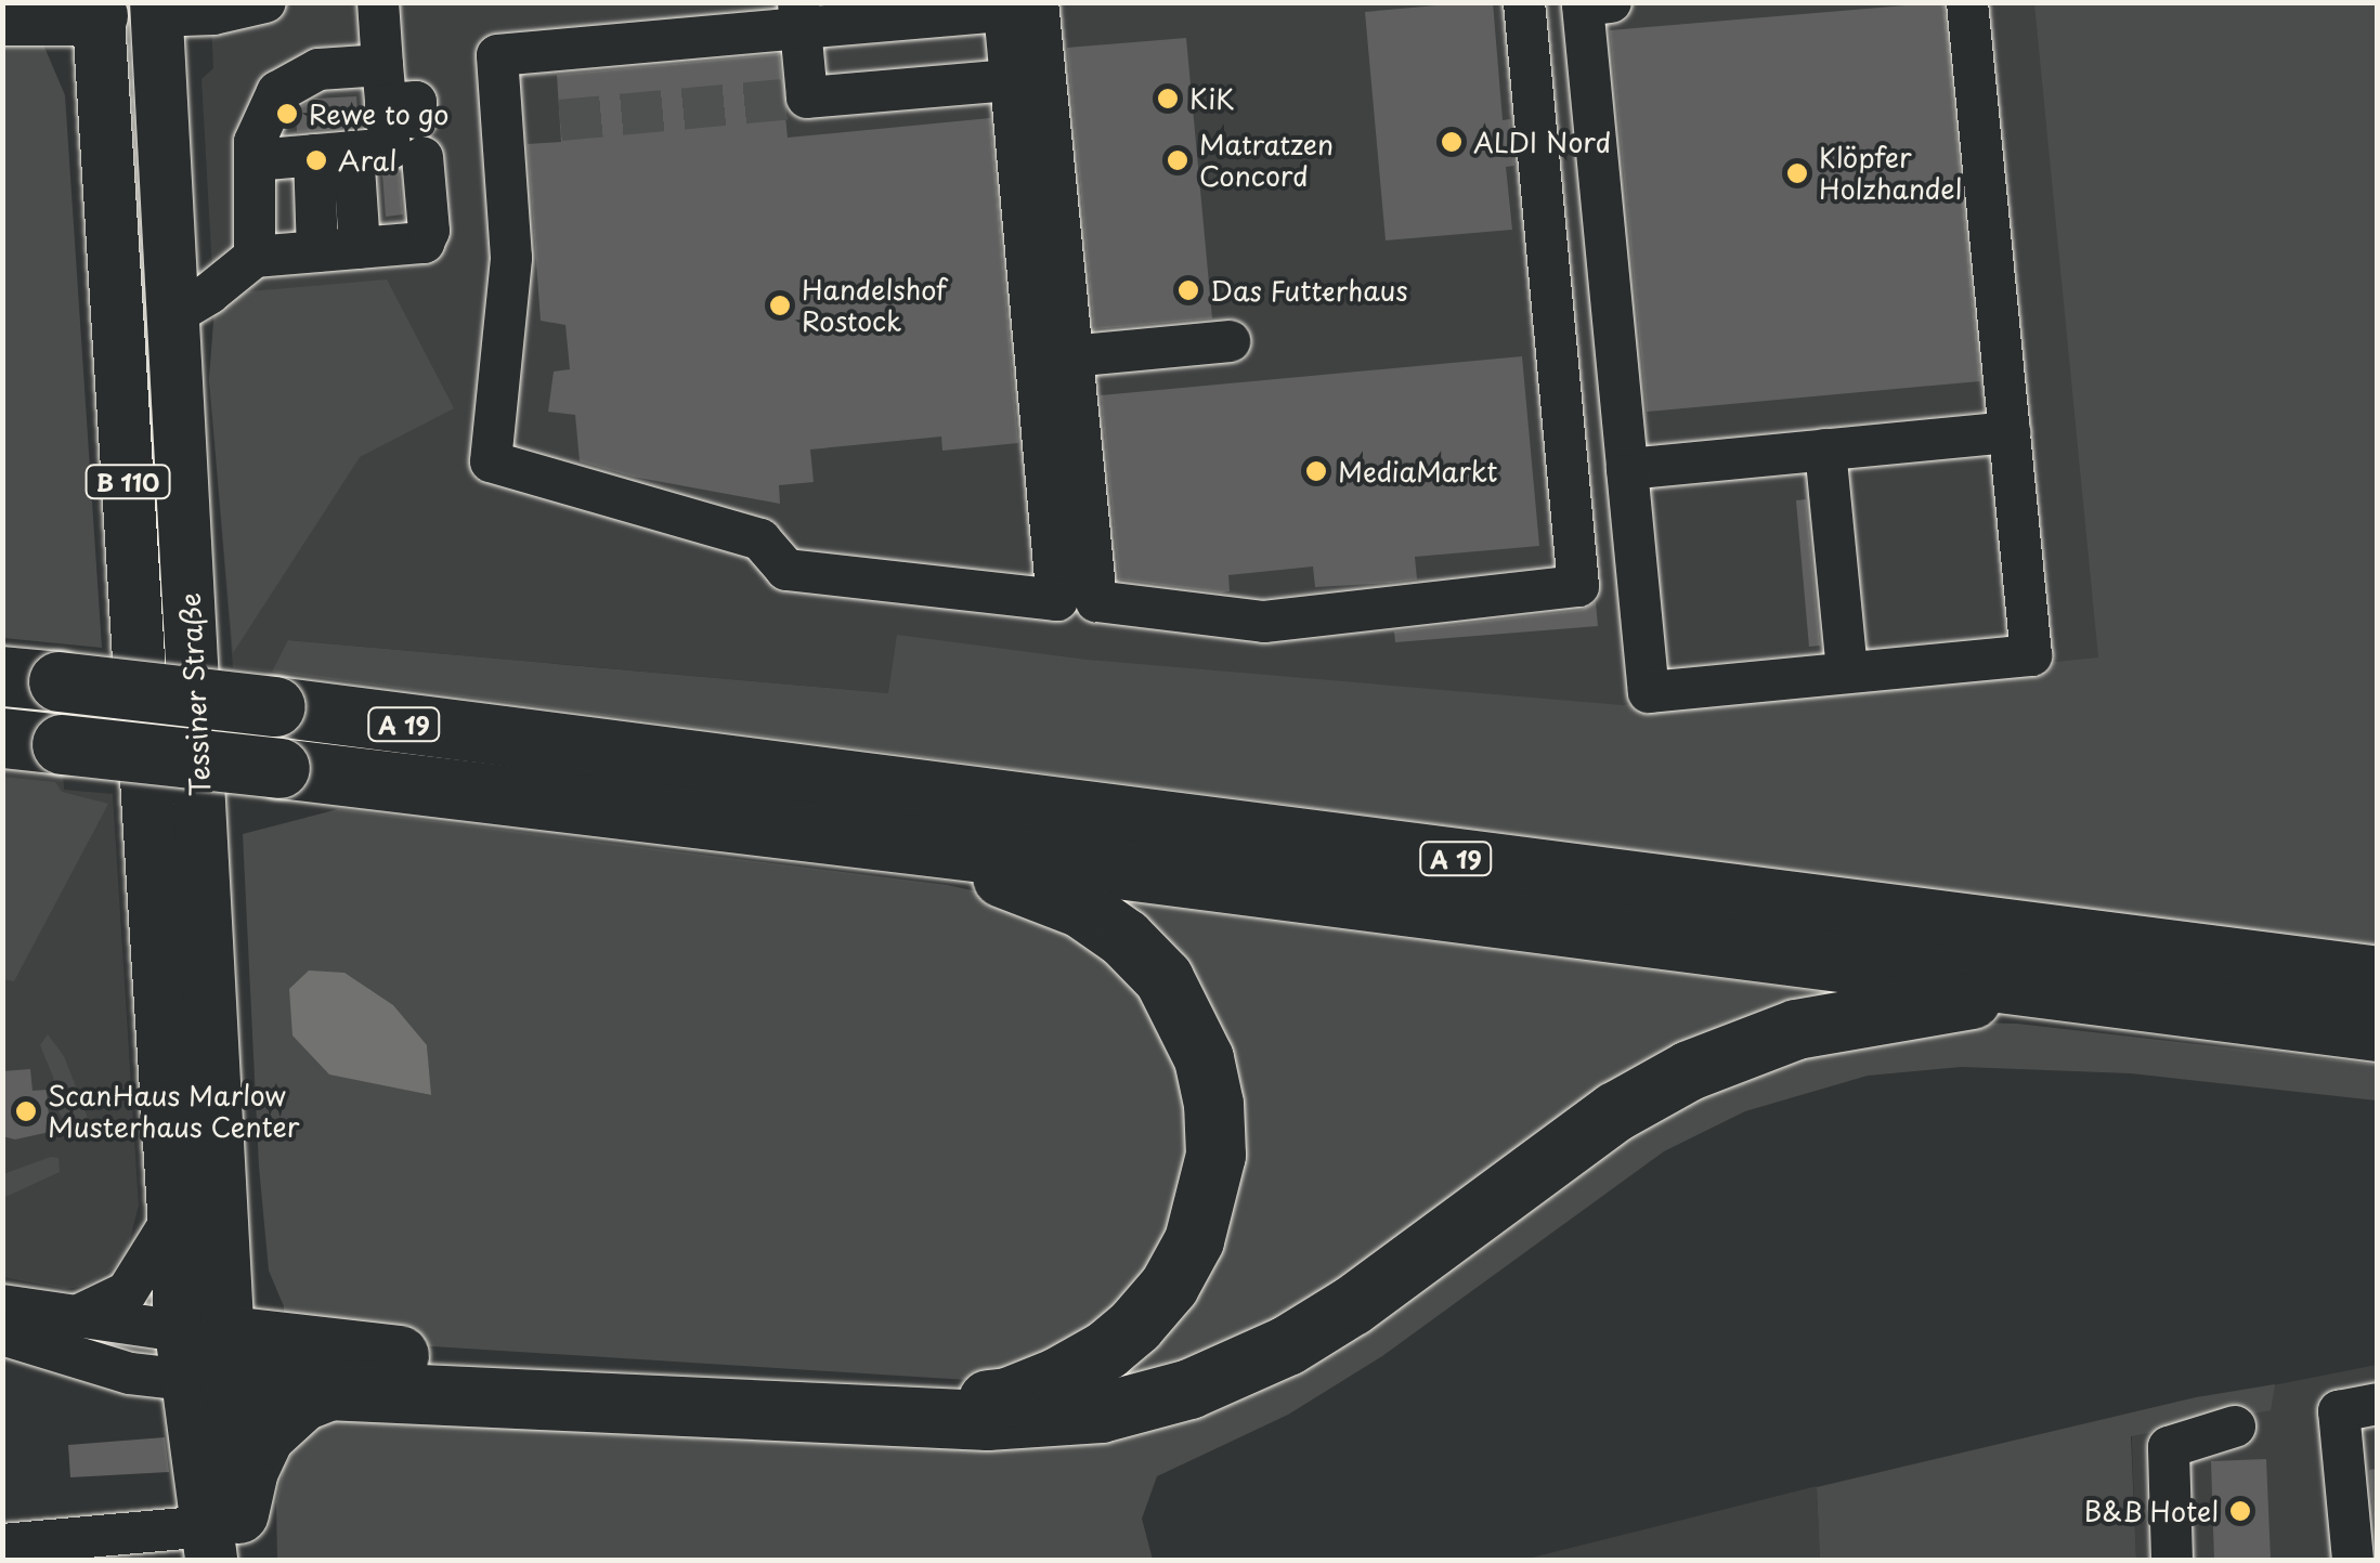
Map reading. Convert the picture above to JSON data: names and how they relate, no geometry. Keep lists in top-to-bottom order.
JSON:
{
  "streets": {
    "highway": ["A 19"],
    "main road": ["B 110", "Tessiner Straße"]
  },
  "crossings": [
    ["B 110", "Tessiner Straße"]
  ],
  "places": [
    "KiK",
    "Rewe to go",
    "ALDI Nord",
    "Aral",
    "Matratzen Concord",
    "Klöpfer Holzhandel",
    "Das Futterhaus",
    "Handelshof Rostock",
    "MediaMarkt",
    "ScanHaus Marlow Musterhaus Center",
    "B&B Hotel"
  ]
}
